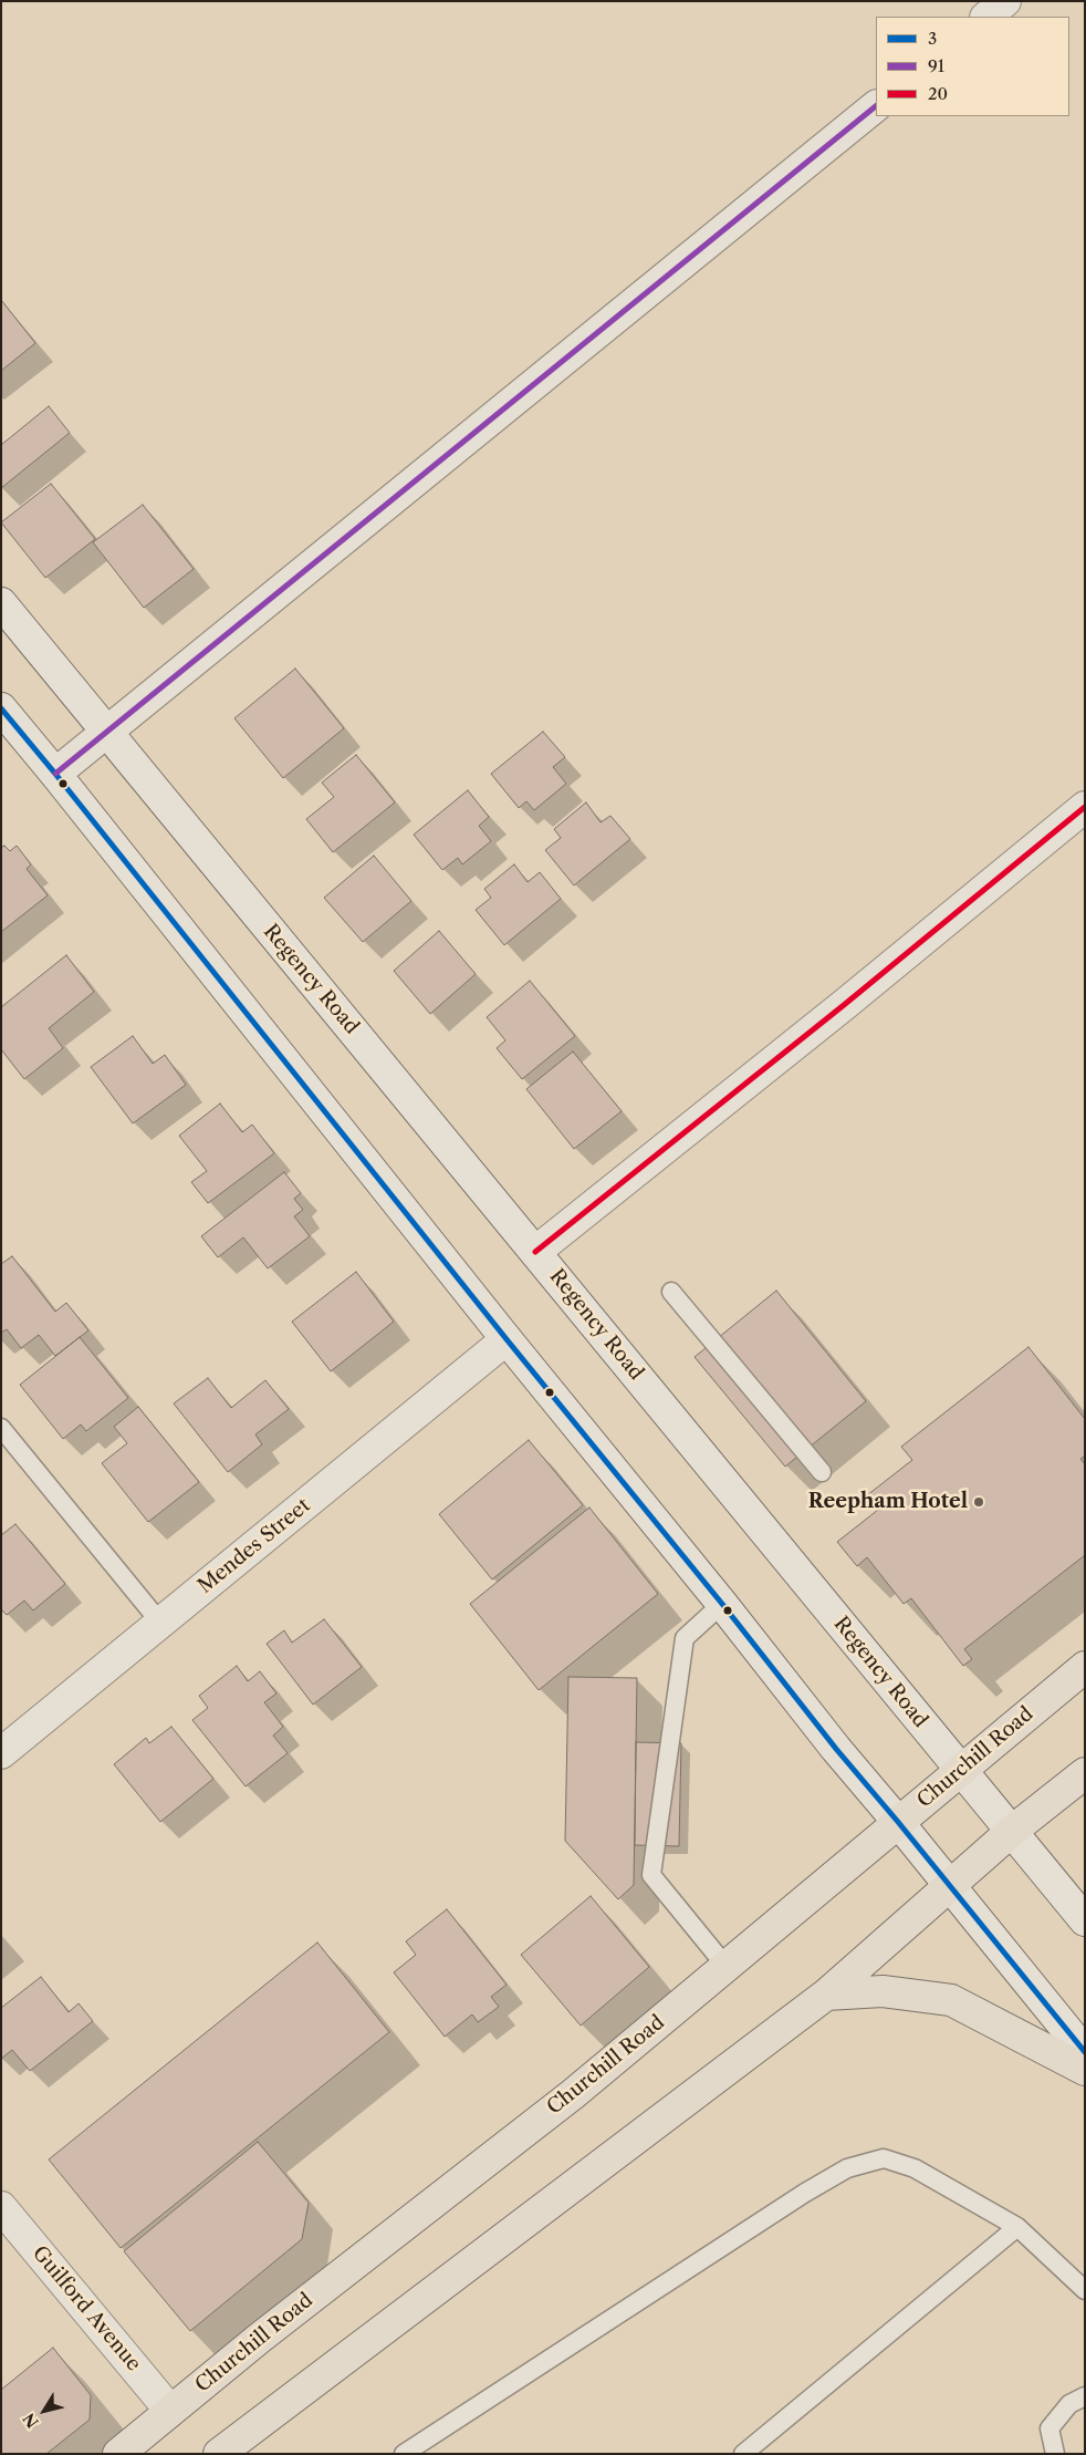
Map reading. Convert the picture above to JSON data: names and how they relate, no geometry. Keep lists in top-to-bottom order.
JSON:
{
  "streets": {
    "main road": [
      "Regency Road",
      "Mendes Street",
      "Churchill Road",
      "Guilford Avenue"
    ]
  },
  "crossings": [
    ["Regency Road", "Churchill Road"],
    ["Churchill Road", "Guilford Avenue"]
  ],
  "places": ["Reepham Hotel"],
  "lines": ["transit line 91", "transit line 3", "transit line 20"],
  "legend": ["3", "91", "20"],
  "north": "bottom left"
}
